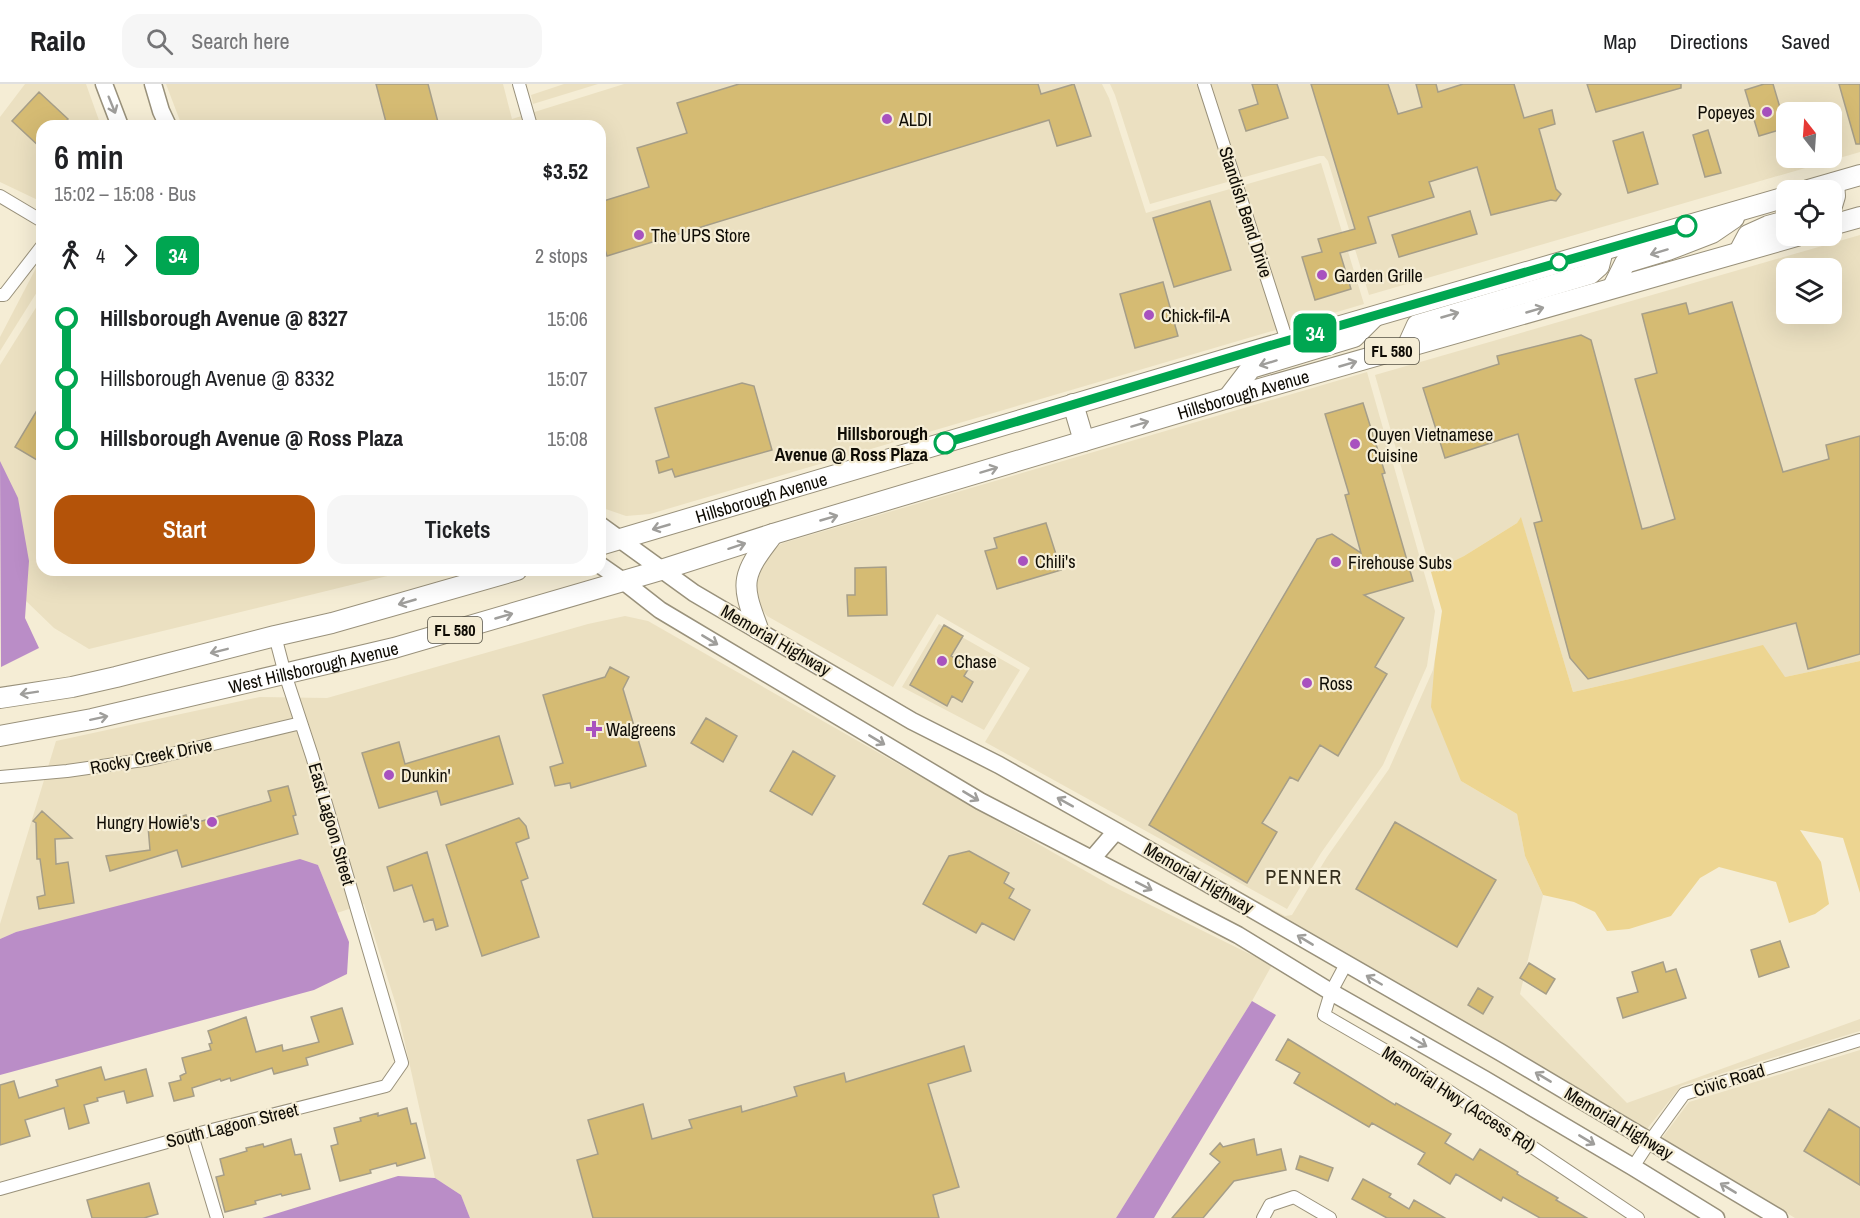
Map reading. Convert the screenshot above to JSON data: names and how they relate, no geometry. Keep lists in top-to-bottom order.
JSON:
{
  "streets": {
    "main road": [
      "FL 580",
      "Hillsborough Avenue",
      "Memorial Highway",
      "West Hillsborough Avenue"
    ],
    "street": [
      "Standish Bend Drive",
      "Rocky Creek Drive",
      "East Lagoon Street",
      "Civic Road",
      "Memorial Hwy (Access Rd)",
      "South Lagoon Street"
    ]
  },
  "crossings": [
    ["Standish Bend Drive", "Hillsborough Avenue"],
    ["FL 580", "West Hillsborough Avenue"],
    ["Hillsborough Avenue", "Memorial Highway"],
    ["Hillsborough Avenue", "West Hillsborough Avenue"],
    ["Memorial Highway", "West Hillsborough Avenue"],
    ["Memorial Highway", "Civic Road"],
    ["Memorial Highway", "Memorial Hwy (Access Rd)"],
    ["West Hillsborough Avenue", "East Lagoon Street"],
    ["Rocky Creek Drive", "East Lagoon Street"],
    ["East Lagoon Street", "South Lagoon Street"]
  ],
  "districts": ["PENNER"],
  "places": {
    "other": [
      "Popeyes",
      "ALDI",
      "The UPS Store",
      "Garden Grille",
      "Chick-fil-A",
      "Hillsborough Avenue @ Ross Plaza",
      "Quyen Vietnamese Cuisine",
      "Chili's",
      "Firehouse Subs",
      "Chase",
      "Ross",
      "Dunkin'",
      "Hungry Howie's"
    ],
    "health": ["Walgreens"]
  },
  "lines": ["bus line 34"],
  "north": "top",
  "page": {
    "header": "Railo",
    "search": "Search here",
    "nav": ["Map", "Directions", "Saved"],
    "on_map": "34",
    "heading": ["6 min", "15:02 – 15:08 · Bus", "$3.52"],
    "legs": ["4", "34", "2 stops"],
    "list": [
      {
        "name": "Hillsborough Avenue @ 8327",
        "value": "15:06"
      },
      {
        "name": "Hillsborough Avenue @ 8332",
        "value": "15:07"
      },
      {
        "name": "Hillsborough Avenue @ Ross Plaza",
        "value": "15:08"
      }
    ],
    "buttons": ["Start", "Tickets"]
  }
}
